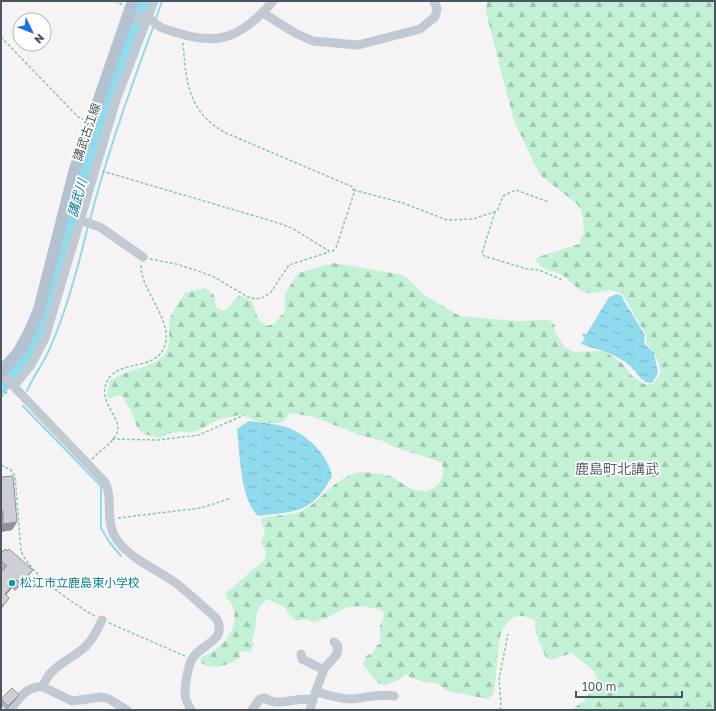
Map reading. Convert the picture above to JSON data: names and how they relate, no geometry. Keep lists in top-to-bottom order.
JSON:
{
  "streets": {
    "main road": ["講武古江線"]
  },
  "districts": ["鹿島町北講武"],
  "water": ["講武川"],
  "places": ["松江市立鹿島東小学校"],
  "scale_bar": "100 m",
  "north": "bottom right"
}
